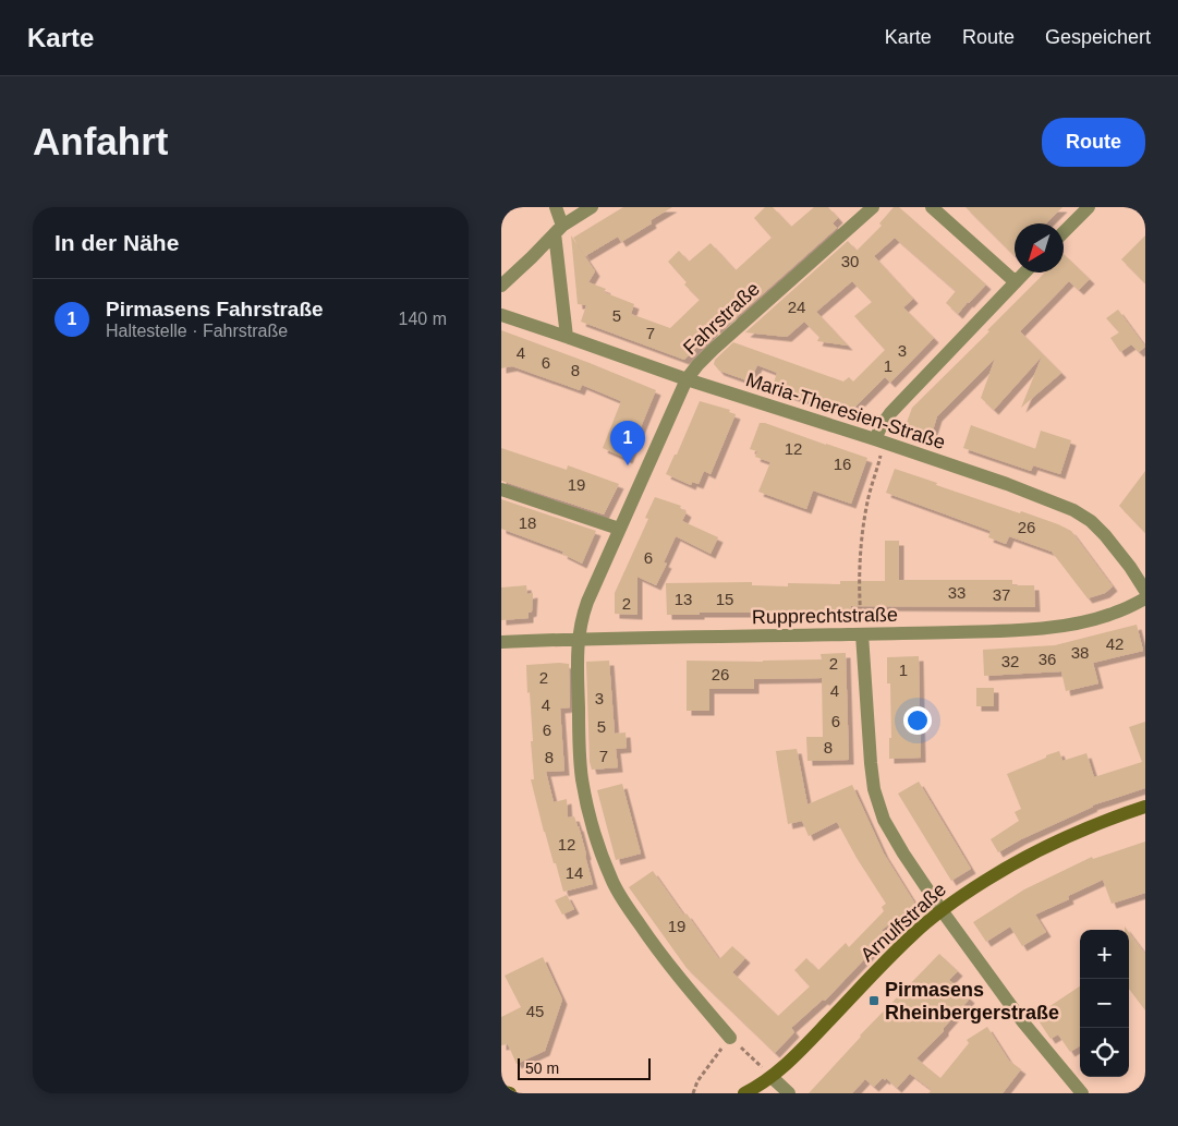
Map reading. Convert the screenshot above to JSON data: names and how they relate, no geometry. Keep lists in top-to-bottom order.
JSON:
{
  "streets": {
    "street": [
      "Fahrstraße",
      "Maria-Theresien-Straße",
      "Rupprechtstraße",
      "Arnulfstraße"
    ]
  },
  "crossings": [
    ["Fahrstraße", "Maria-Theresien-Straße"],
    ["Fahrstraße", "Rupprechtstraße"]
  ],
  "places": {
    "transit": ["Pirmasens Rheinbergerstraße"]
  },
  "house_numbers": [
    "30",
    "24",
    "5",
    "7",
    "3",
    "4",
    "6",
    "1",
    "8",
    "12",
    "16",
    "19",
    "18",
    "26",
    "6",
    "33",
    "37",
    "13",
    "15",
    "2",
    "42",
    "38",
    "36",
    "32",
    "2",
    "1",
    "26",
    "2",
    "4",
    "3",
    "4",
    "6",
    "5",
    "6",
    "8",
    "7",
    "8",
    "12",
    "14",
    "19",
    "45"
  ],
  "scale_bar": "50 m",
  "north": "bottom left",
  "page": {
    "header": "Karte",
    "nav": ["Karte", "Route", "Gespeichert"],
    "buttons": "Route",
    "title": "Anfahrt",
    "heading": "In der Nähe",
    "list": [
      {
        "mark": "1",
        "name": "Pirmasens Fahrstraße",
        "note": "Haltestelle · Fahrstraße",
        "value": "140 m"
      }
    ],
    "pins": "1",
    "map_buttons": ["+", "−"],
    "scale": "50 m"
  }
}
